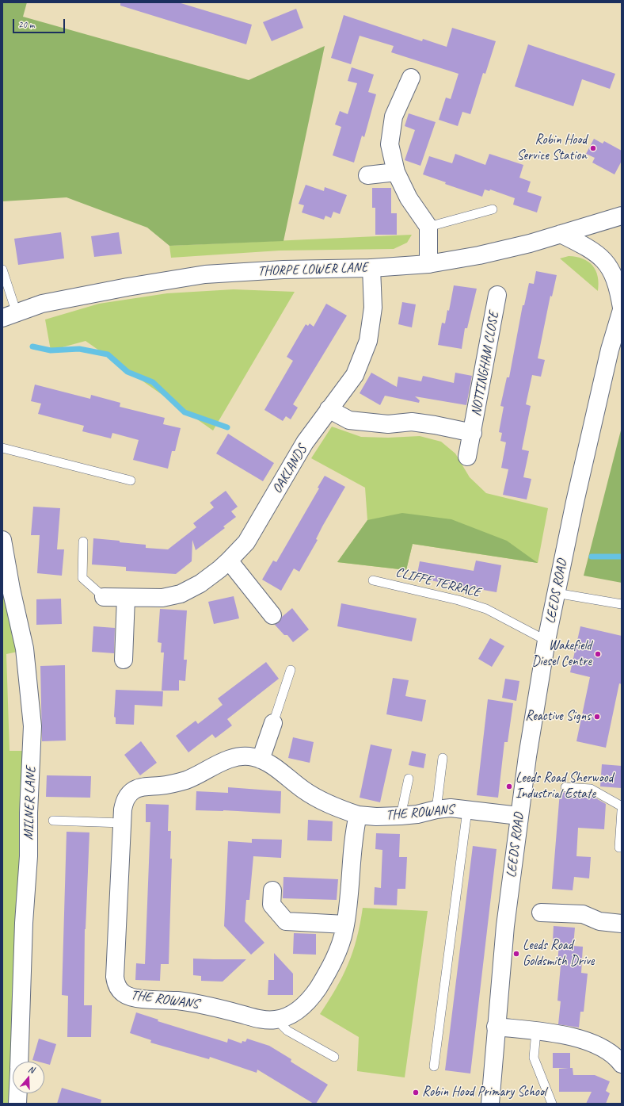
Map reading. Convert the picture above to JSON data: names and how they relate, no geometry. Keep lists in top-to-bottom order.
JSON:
{
  "streets": {
    "street": [
      "THORPE LOWER LANE",
      "NOTTINGHAM CLOSE",
      "OAKLANDS",
      "LEEDS ROAD",
      "MILNER LANE",
      "THE ROWANS"
    ],
    "lane": ["CLIFFE TERRACE"]
  },
  "crossings": [
    ["THORPE LOWER LANE", "OAKLANDS"],
    ["NOTTINGHAM CLOSE", "OAKLANDS"],
    ["CLIFFE TERRACE", "LEEDS ROAD"],
    ["LEEDS ROAD", "THE ROWANS"]
  ],
  "places": [
    "Robin Hood Service Station",
    "Wakefield Diesel Centre",
    "Reactive Signs",
    "Leeds Road Sherwood Industrial Estate",
    "Leeds Road Goldsmith Drive",
    "Robin Hood Primary School"
  ],
  "scale_bar": "20 m",
  "north": "top"
}
